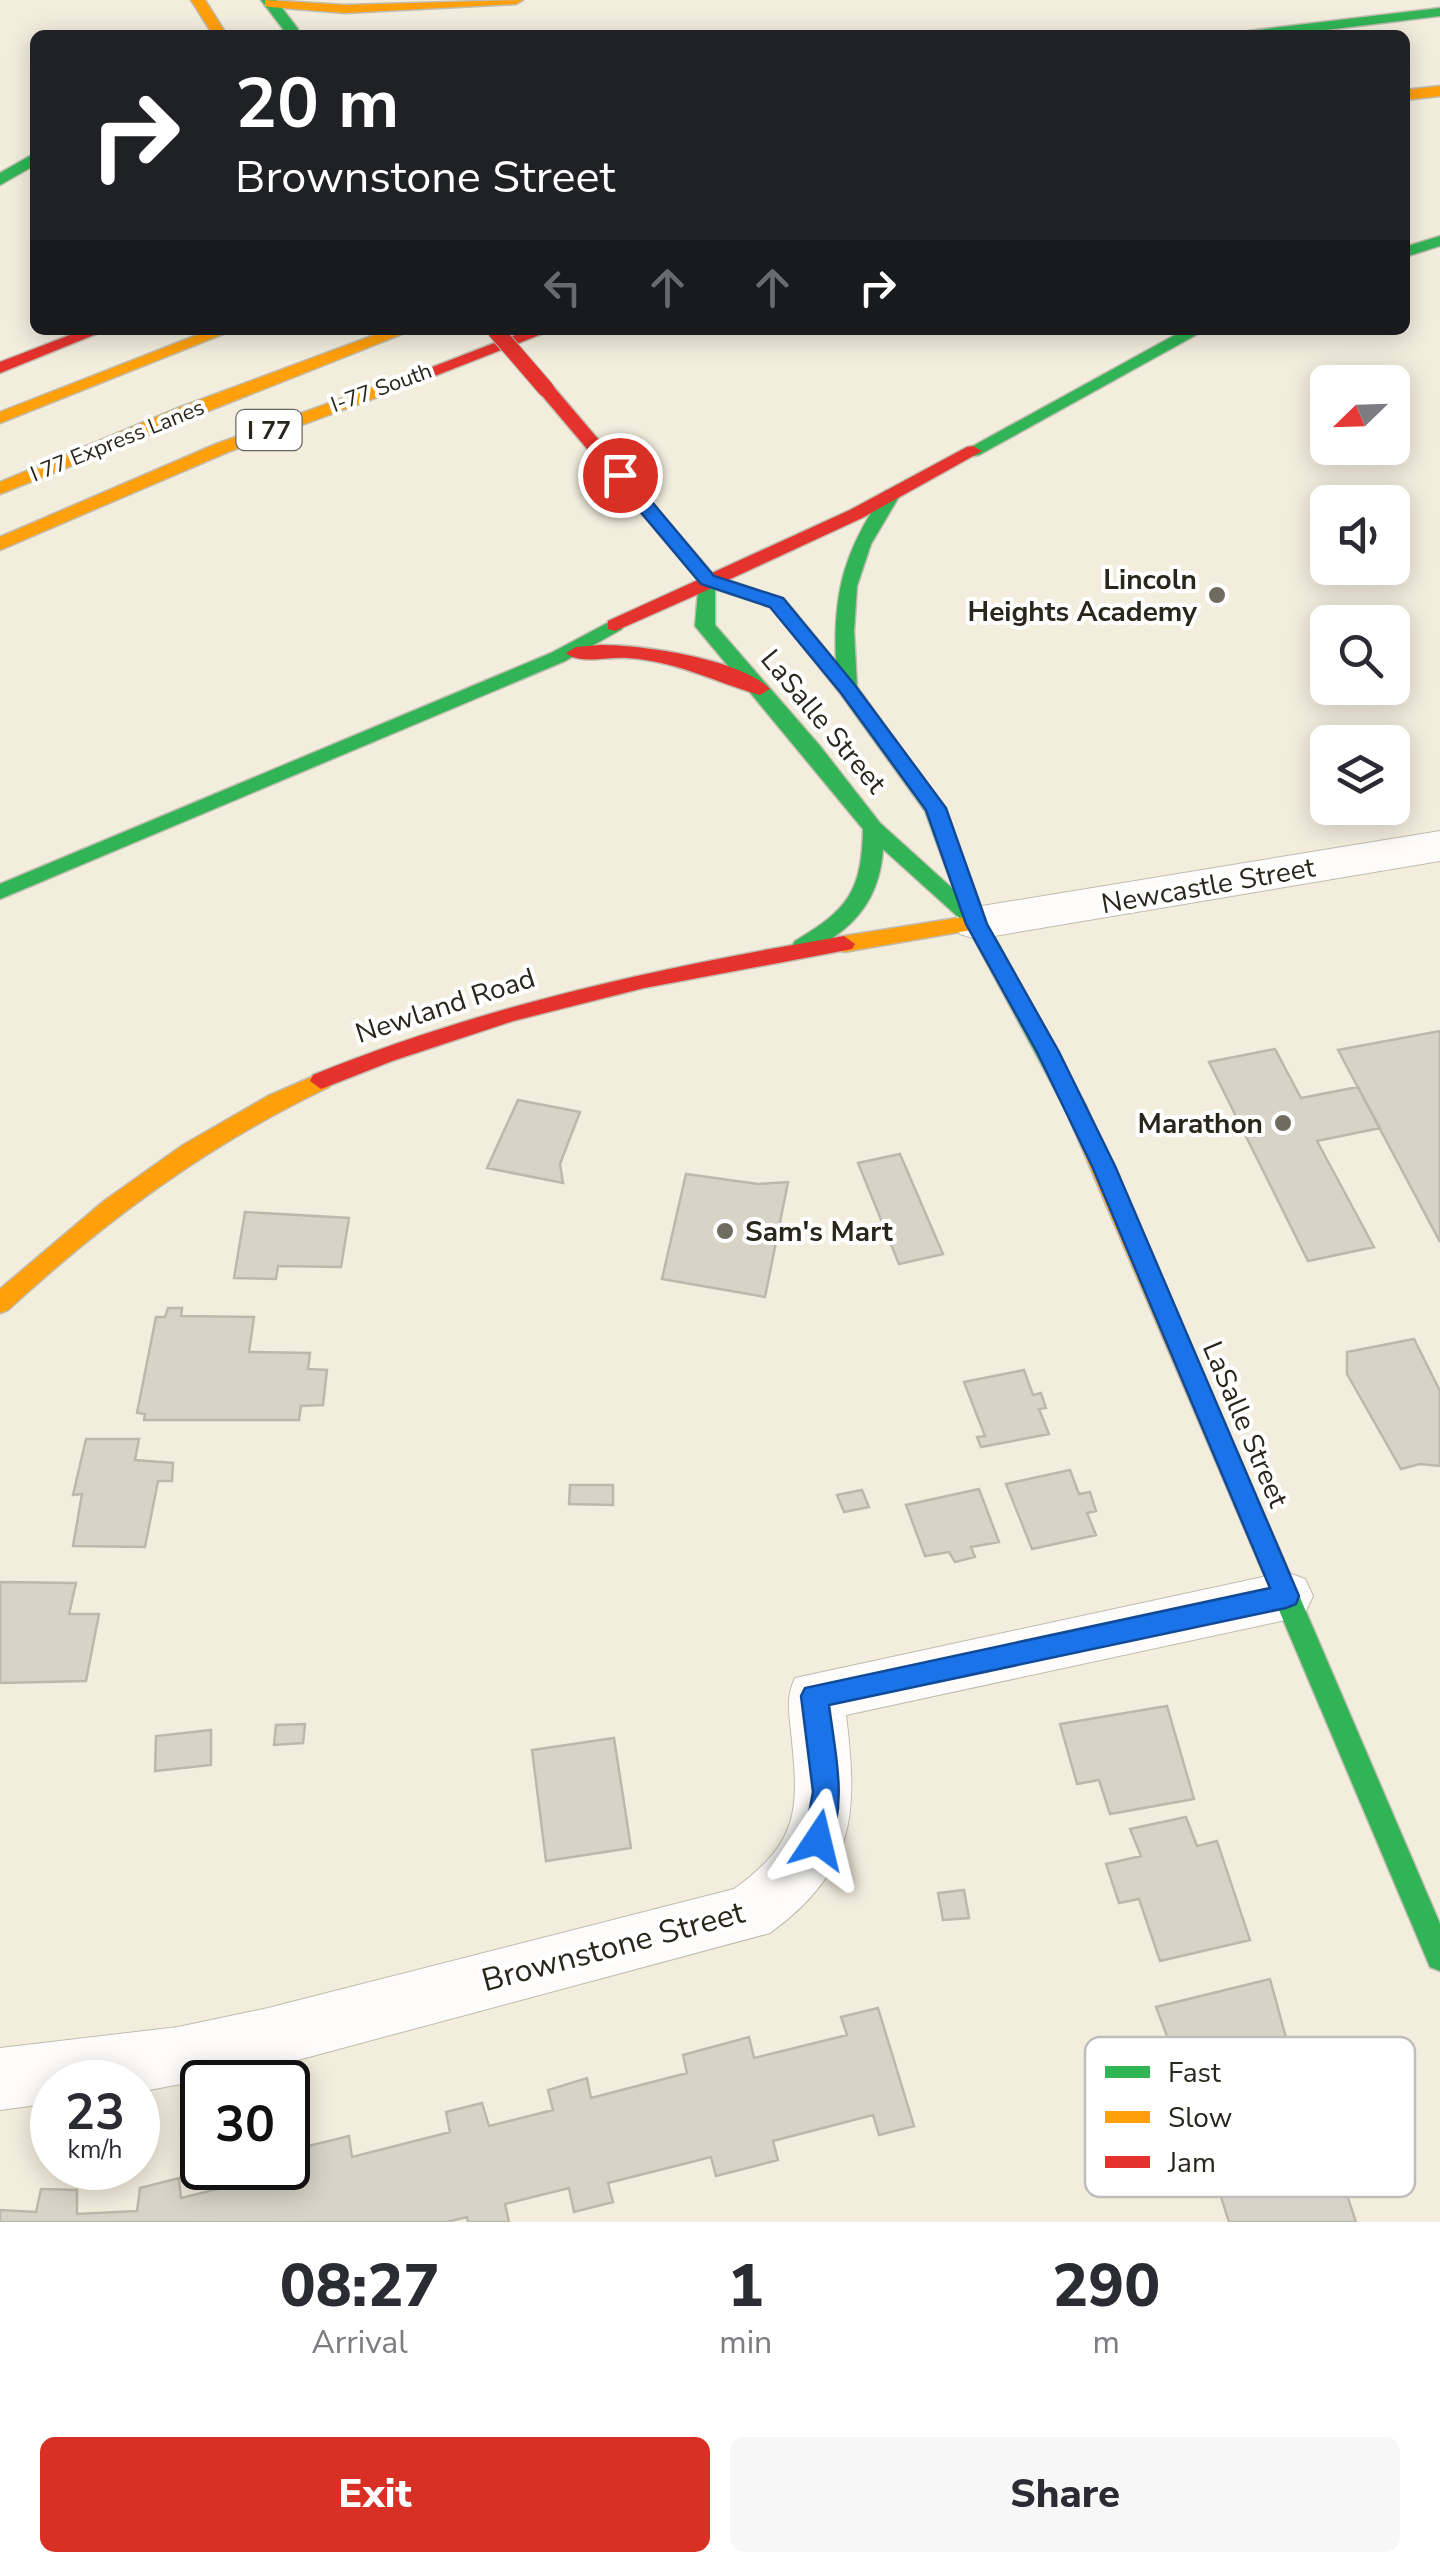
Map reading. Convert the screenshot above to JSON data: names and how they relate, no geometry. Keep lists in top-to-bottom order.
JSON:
{
  "streets": {
    "main road": [
      "I-77 South",
      "I 77",
      "I 77 Express Lanes",
      "LaSalle Street",
      "Newland Road"
    ],
    "street": ["Newcastle Street", "Brownstone Street"]
  },
  "crossings": [
    ["LaSalle Street", "Newcastle Street"],
    ["LaSalle Street", "Newland Road"],
    ["LaSalle Street", "Brownstone Street"],
    ["Newcastle Street", "Newland Road"]
  ],
  "places": ["Lincoln Heights Academy", "Marathon", "Sam's Mart"],
  "legend": ["Fast", "Slow", "Jam"],
  "north": "bottom left",
  "page": {
    "turn": ["20 m", "Brownstone Street"],
    "speed": "23 km/h",
    "limit": "30",
    "eta": [
      "08:27",
      "Arrival",
      "1",
      "min",
      "290",
      "m"
    ],
    "buttons": ["Exit", "Share"]
  }
}
